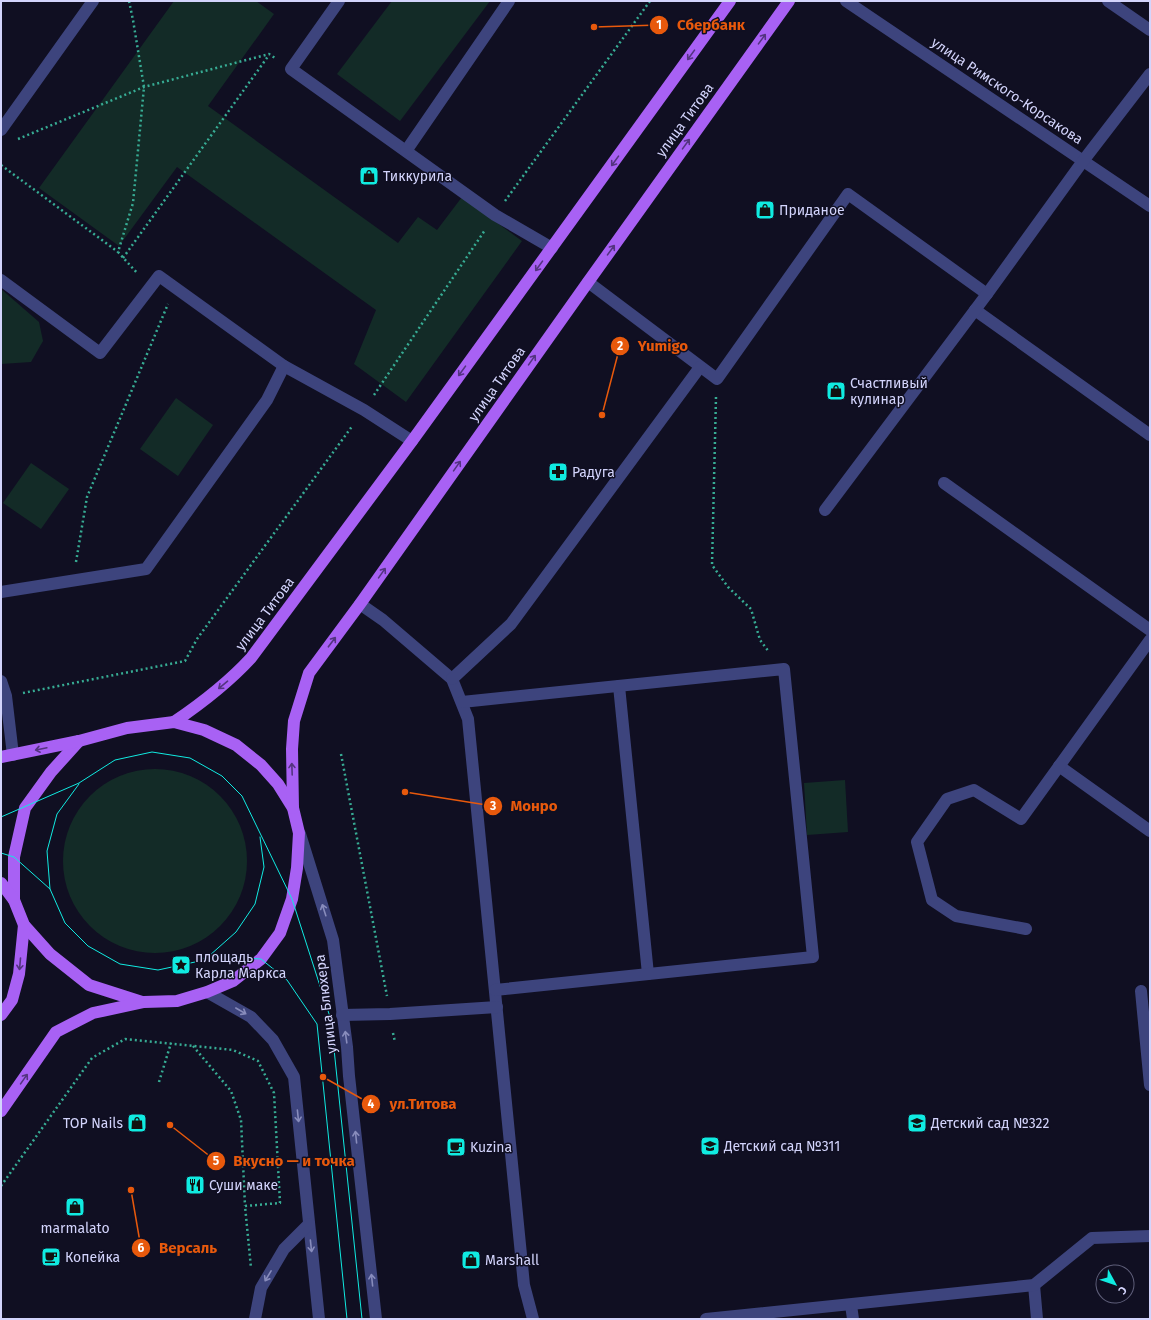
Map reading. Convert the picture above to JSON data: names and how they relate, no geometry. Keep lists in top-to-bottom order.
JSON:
{
  "streets": {
    "main road": ["улица Титова"],
    "street": ["улица Римского-Корсакова", "улица Блюхера"]
  },
  "places": {
    "other": [
      "Сбербанк",
      "Yumigo",
      "Монро",
      "ул.Титова",
      "Вкусно — и точка",
      "Версаль"
    ],
    "shop": [
      "Тиккурила",
      "Приданое",
      "Счастливый кулинар",
      "TOP Nails",
      "marmalato",
      "Marshall"
    ],
    "pharmacy": ["Радуга"],
    "place": ["площадь Карла Маркса"],
    "school or university": ["Детский сад №322", "Детский сад №311"],
    "cafe": ["Kuzina", "Копейка"],
    "restaurant": ["Суши маке"]
  },
  "north": "bottom right"
}
